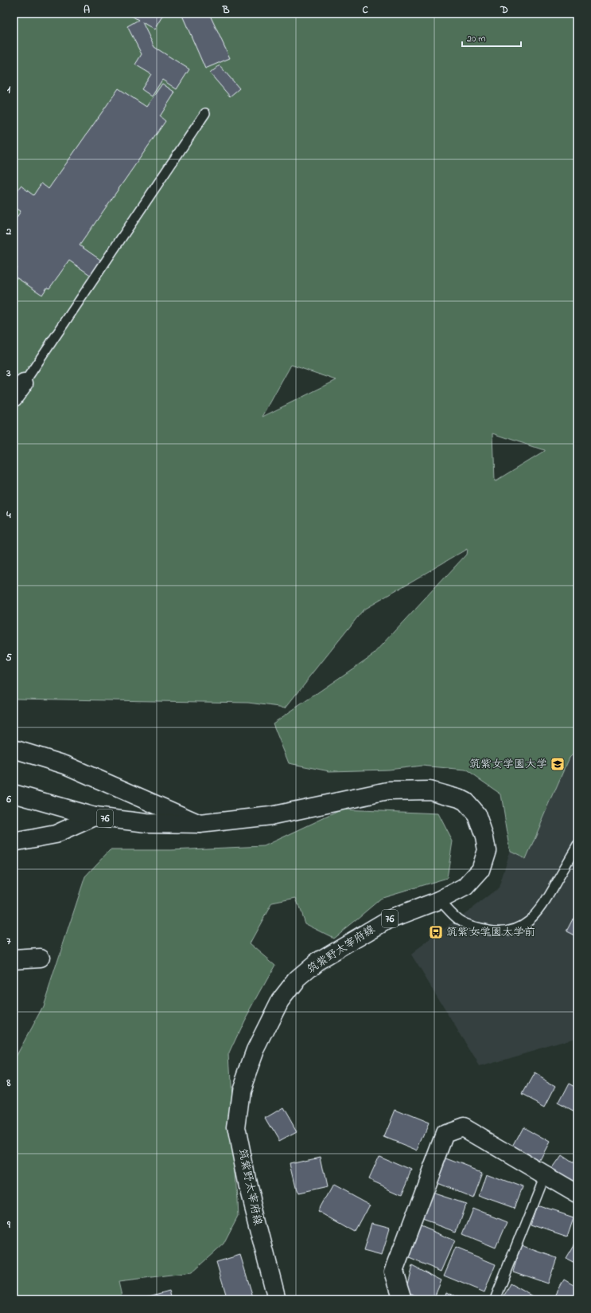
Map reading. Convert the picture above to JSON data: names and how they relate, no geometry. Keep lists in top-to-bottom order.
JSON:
{
  "streets": {
    "main road": ["76", "筑紫野太宰府線"]
  },
  "places": {
    "school or university": ["筑紫女学園大学"],
    "bus stop": ["筑紫女学園大学前"]
  },
  "scale_bar": "20 m",
  "grid": {
    "columns": [
      "A",
      "B",
      "C",
      "D"
    ],
    "rows": [
      "1",
      "2",
      "3",
      "4",
      "5",
      "6",
      "7",
      "8",
      "9"
    ]
  }
}
